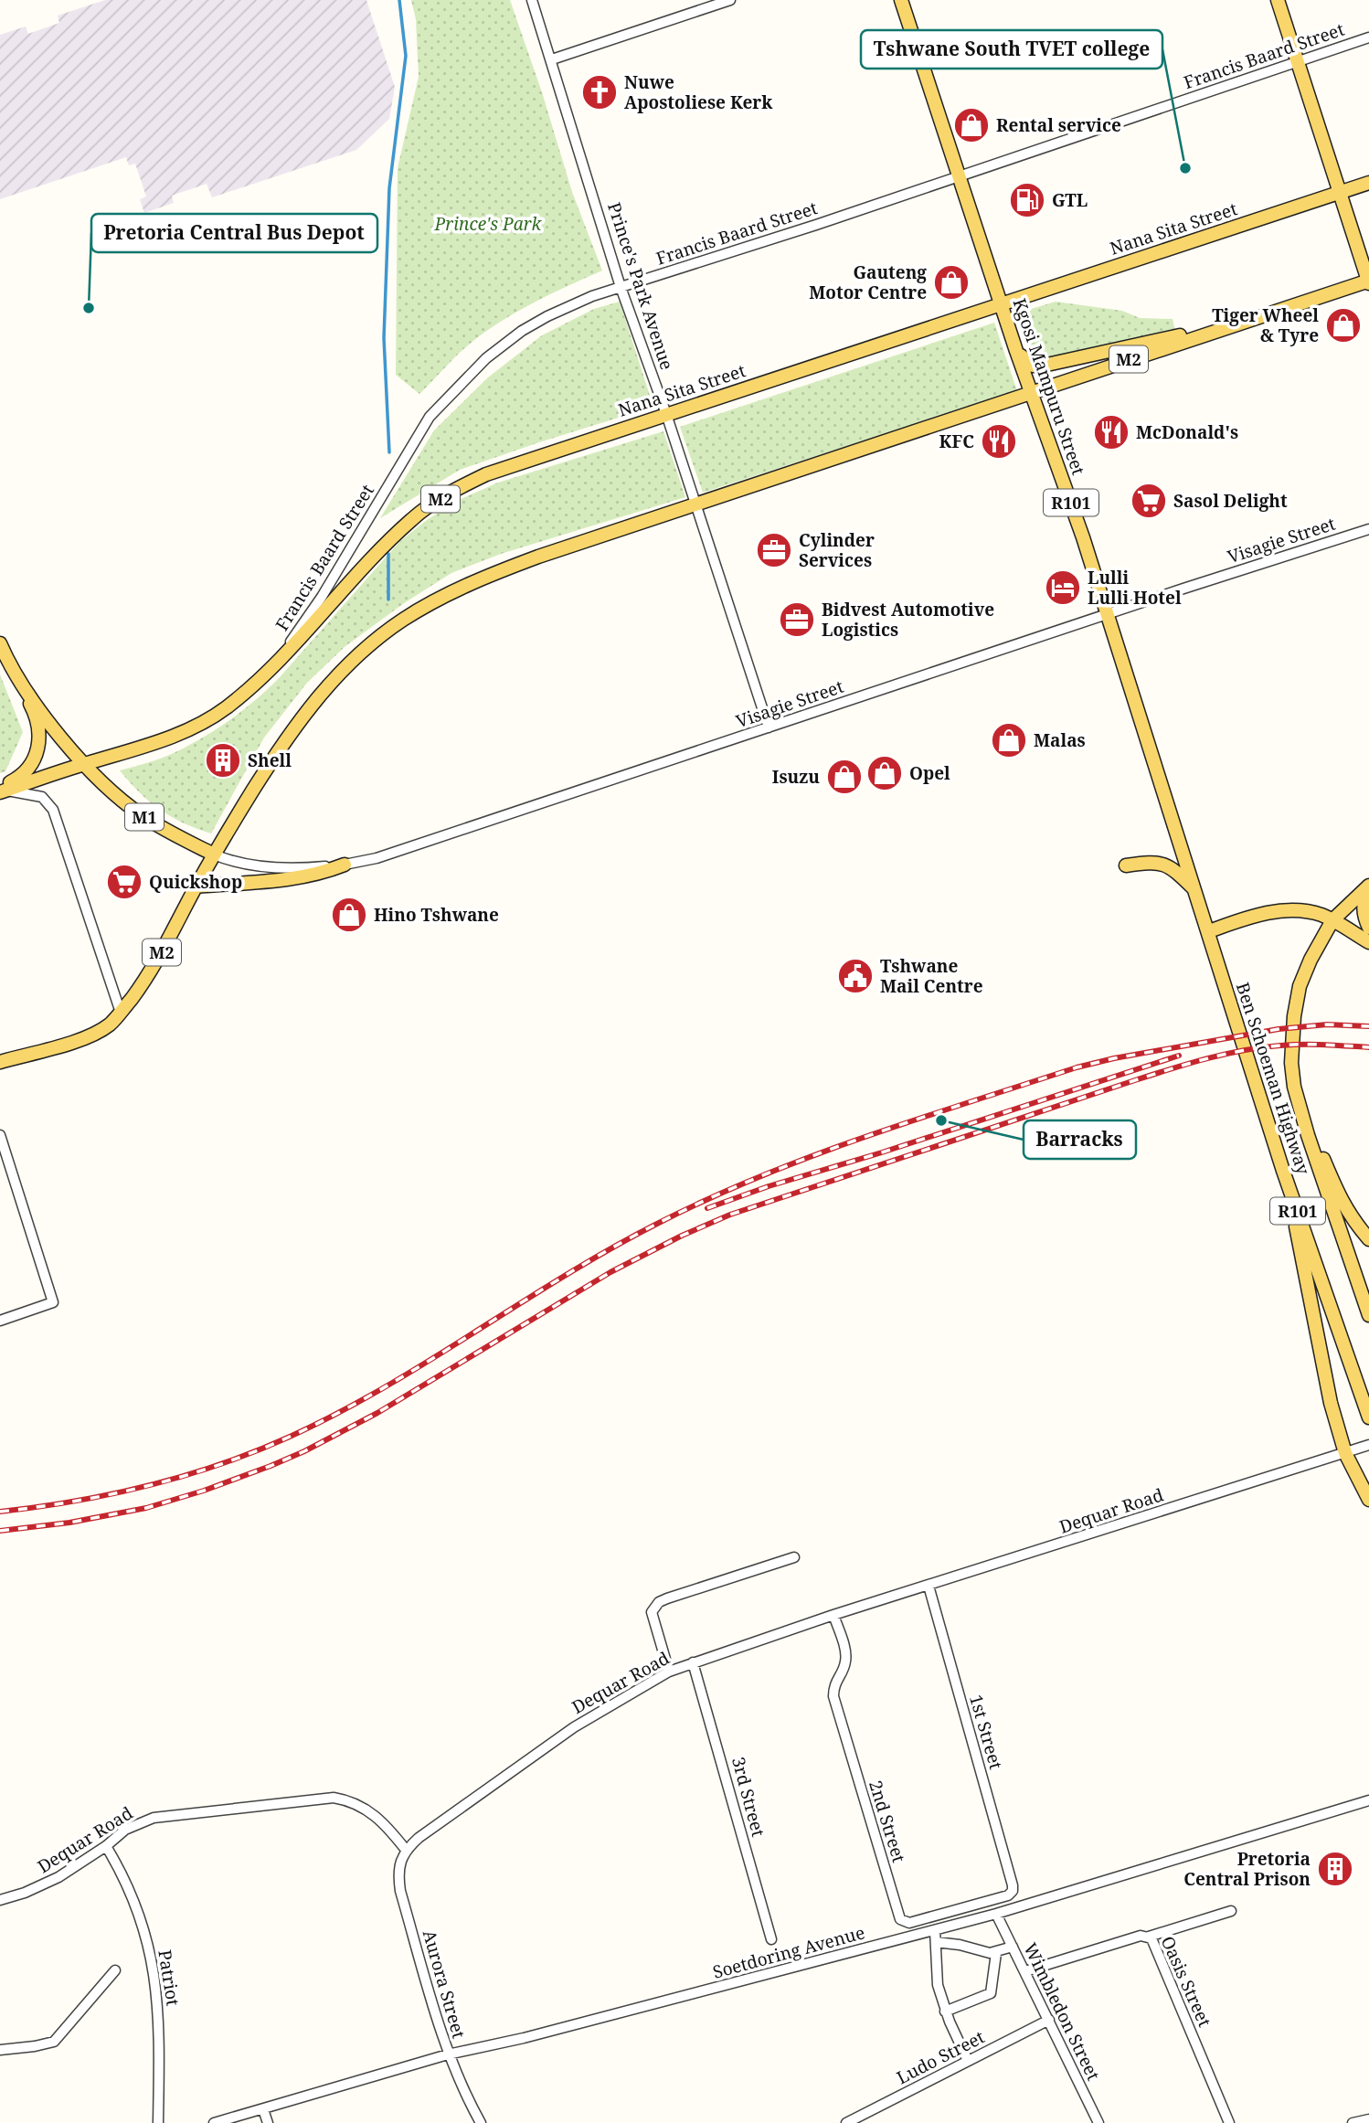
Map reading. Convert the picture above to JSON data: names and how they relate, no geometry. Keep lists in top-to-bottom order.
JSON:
{
  "streets": {
    "main road": [
      "Nana Sita Street",
      "M2",
      "Kgosi Mampuru Street",
      "R101",
      "M1",
      "Ben Schoeman Highway"
    ],
    "street": [
      "Francis Baard Street",
      "Prince's Park Avenue",
      "Visagie Street",
      "Dequar Road",
      "1st Street",
      "3rd Street",
      "2nd Street",
      "Soetdoring Avenue",
      "Patriot",
      "Oasis Street",
      "Aurora Street",
      "Wimbledon Street",
      "Ludo Street"
    ]
  },
  "crossings": [
    ["Francis Baard Street", "Nana Sita Street"],
    ["Francis Baard Street", "Prince's Park Avenue"],
    ["Francis Baard Street", "Kgosi Mampuru Street"],
    ["Nana Sita Street", "Prince's Park Avenue"],
    ["Nana Sita Street", "M2"],
    ["Nana Sita Street", "Kgosi Mampuru Street"],
    ["Nana Sita Street", "M1"],
    ["Prince's Park Avenue", "M2"],
    ["Prince's Park Avenue", "Visagie Street"],
    ["M2", "Kgosi Mampuru Street"],
    ["M2", "Visagie Street"],
    ["M2", "M1"],
    ["Kgosi Mampuru Street", "Visagie Street"],
    ["Kgosi Mampuru Street", "Ben Schoeman Highway"],
    ["R101", "Ben Schoeman Highway"],
    ["Visagie Street", "M1"],
    ["Dequar Road", "1st Street"],
    ["Dequar Road", "3rd Street"],
    ["Dequar Road", "2nd Street"],
    ["Dequar Road", "Patriot"],
    ["Dequar Road", "Aurora Street"],
    ["1st Street", "2nd Street"],
    ["Soetdoring Avenue", "Aurora Street"],
    ["Soetdoring Avenue", "Wimbledon Street"],
    ["Oasis Street", "Wimbledon Street"],
    ["Wimbledon Street", "Ludo Street"]
  ],
  "parks": ["Prince's Park"],
  "places": {
    "church": ["Nuwe Apostoliese Kerk"],
    "shop": [
      "Rental service",
      "Gauteng Motor Centre",
      "Tiger Wheel & Tyre",
      "Malas",
      "Opel",
      "Isuzu",
      "Hino Tshwane"
    ],
    "other": ["Tshwane South TVET college", "Pretoria Central Bus Depot", "Barracks"],
    "fuel station": ["GTL"],
    "restaurant": ["McDonald's", "KFC"],
    "supermarket": ["Sasol Delight", "Quickshop"],
    "office": ["Cylinder Services", "Bidvest Automotive Logistics"],
    "hotel": ["Lulli Lulli Hotel"],
    "building": ["Shell", "Pretoria Central Prison"],
    "public building": ["Tshwane Mail Centre"]
  }
}
